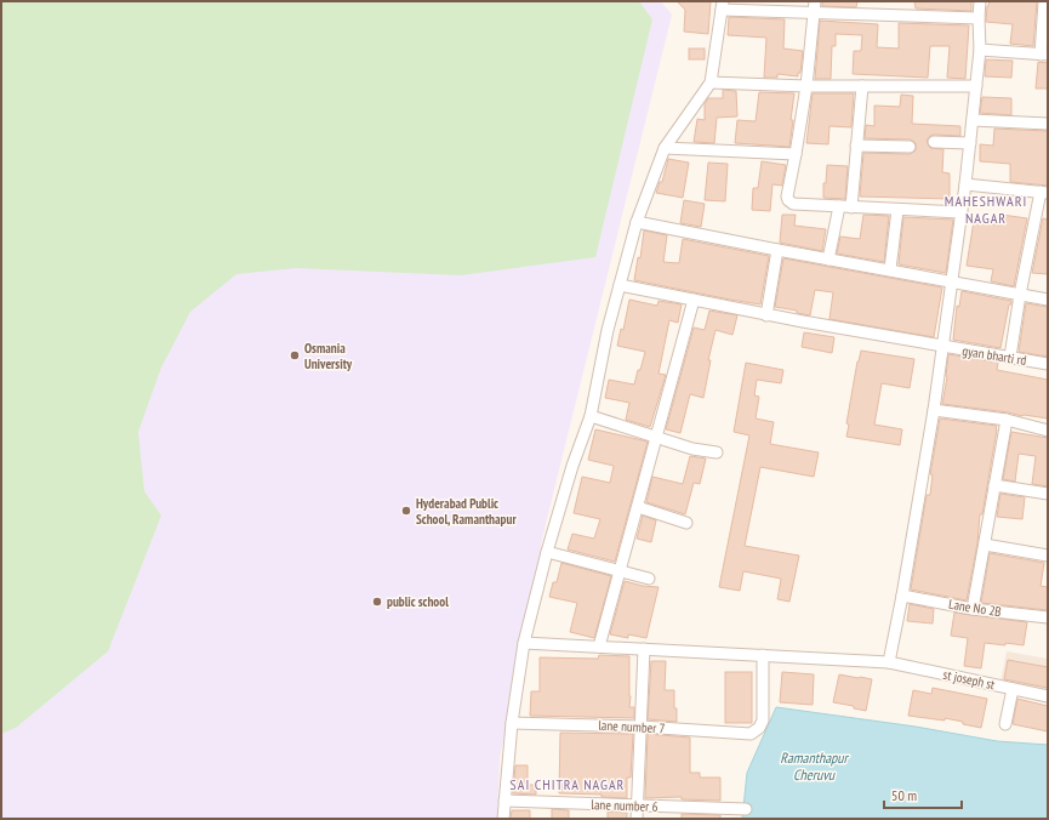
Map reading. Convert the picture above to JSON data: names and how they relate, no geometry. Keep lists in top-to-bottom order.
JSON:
{
  "streets": {
    "street": [
      "gyan bharti rd",
      "Lane No 2B",
      "st joseph st",
      "lane number 7",
      "lane number 6"
    ]
  },
  "crossings": [
    ["st joseph st", "lane number 7"]
  ],
  "districts": ["MAHESHWARI NAGAR", "SAI CHITRA NAGAR"],
  "water": ["Ramanthapur Cheruvu"],
  "places": ["Osmania University", "Hyderabad Public School, Ramanthapur", "public school"],
  "scale_bar": "50 m"
}
